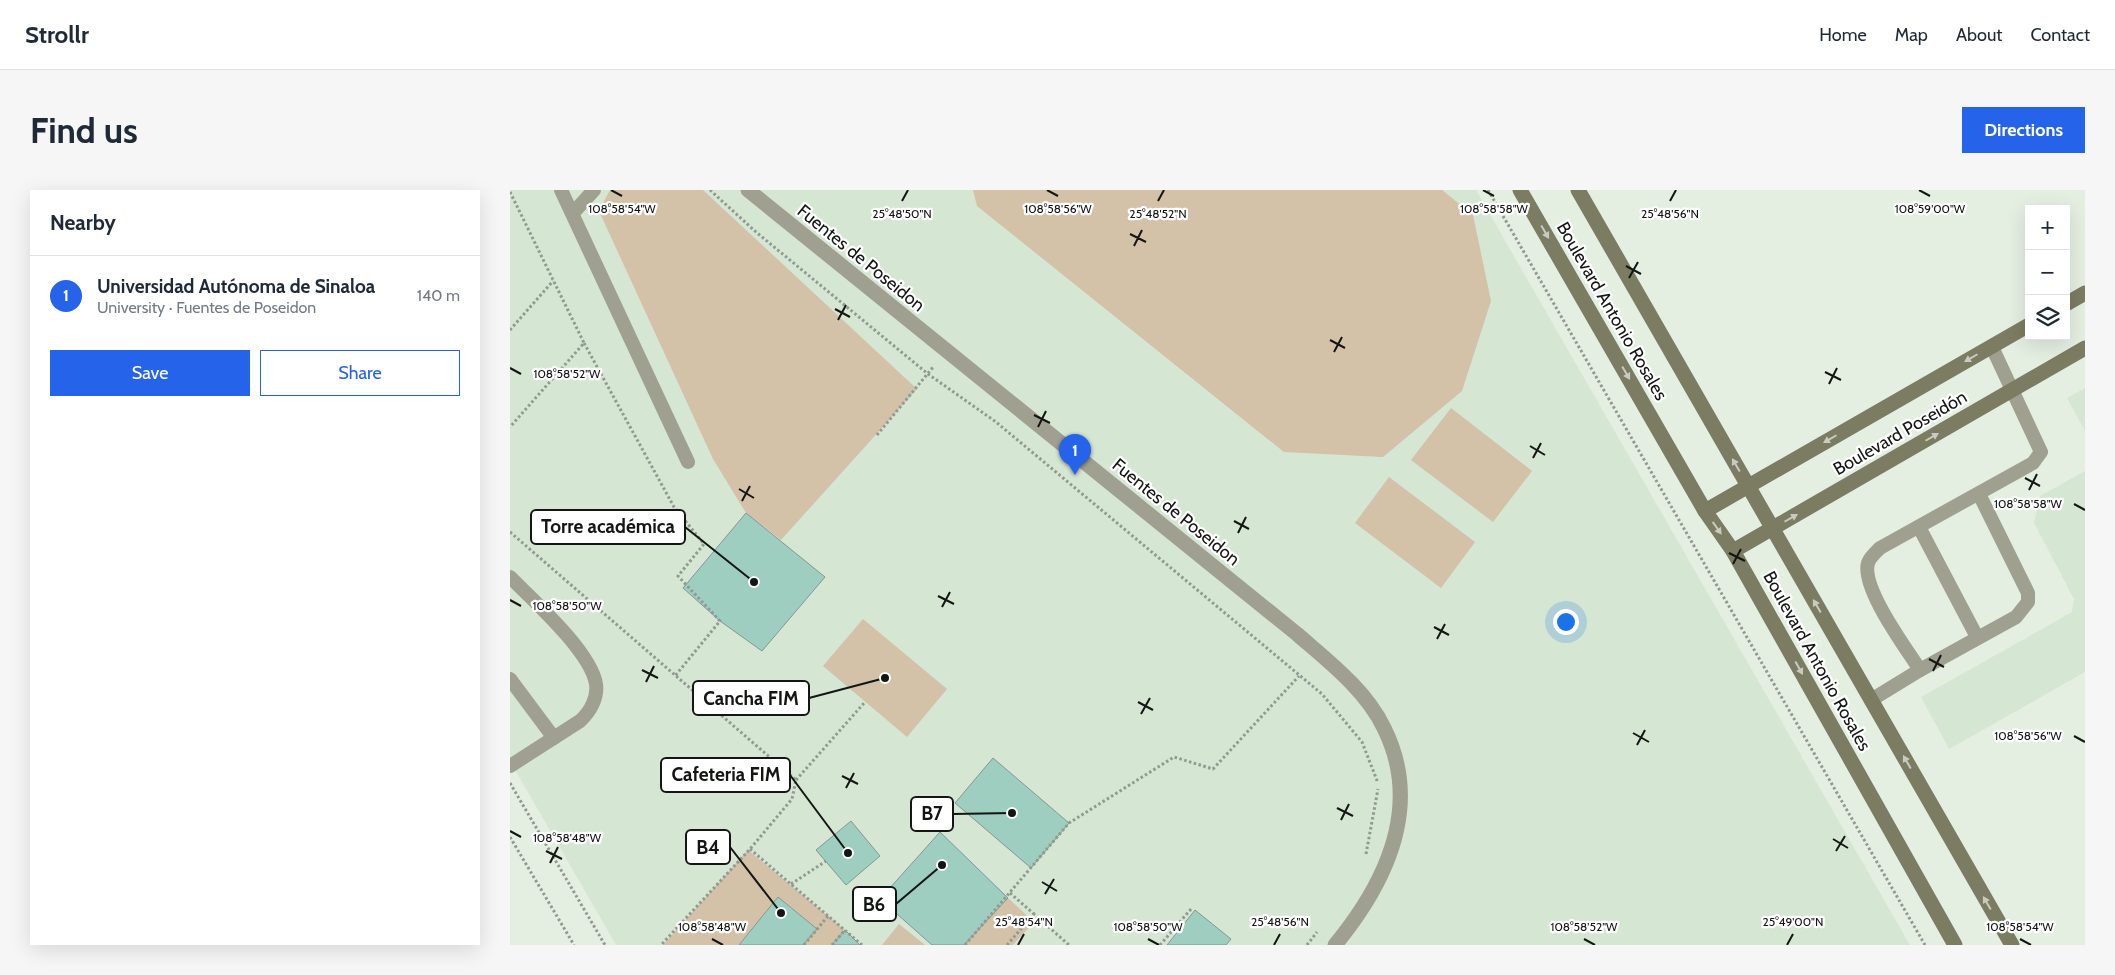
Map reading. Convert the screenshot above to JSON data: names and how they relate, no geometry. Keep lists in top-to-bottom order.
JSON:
{
  "streets": {
    "main road": ["Boulevard Antonio Rosales", "Boulevard Poseidón"],
    "street": ["Fuentes de Poseidon"]
  },
  "crossings": [
    ["Boulevard Antonio Rosales", "Boulevard Poseidón"]
  ],
  "places": [
    "Torre académica",
    "Cancha FIM",
    "B7",
    "Cafeteria FIM",
    "B6",
    "B4"
  ],
  "page": {
    "header": "Strollr",
    "nav": [
      "Home",
      "Map",
      "About",
      "Contact"
    ],
    "buttons": [
      "Directions",
      ["Save", "Share"]
    ],
    "title": "Find us",
    "heading": "Nearby",
    "map_buttons": ["+", "−"],
    "list": [
      {
        "mark": "1",
        "name": "Universidad Autónoma de Sinaloa",
        "note": "University · Fuentes de Poseidon",
        "value": "140 m"
      }
    ],
    "pins": "1"
  },
  "coordinates": [
    "108°58'54\"W",
    "108°58'56\"W",
    "108°58'58\"W",
    "108°59'00\"W",
    "25°48'50\"N",
    "25°48'52\"N",
    "25°48'56\"N",
    "108°58'52\"W",
    "108°58'50\"W",
    "108°58'48\"W",
    "25°48'54\"N",
    "25°49'00\"N"
  ]
}
